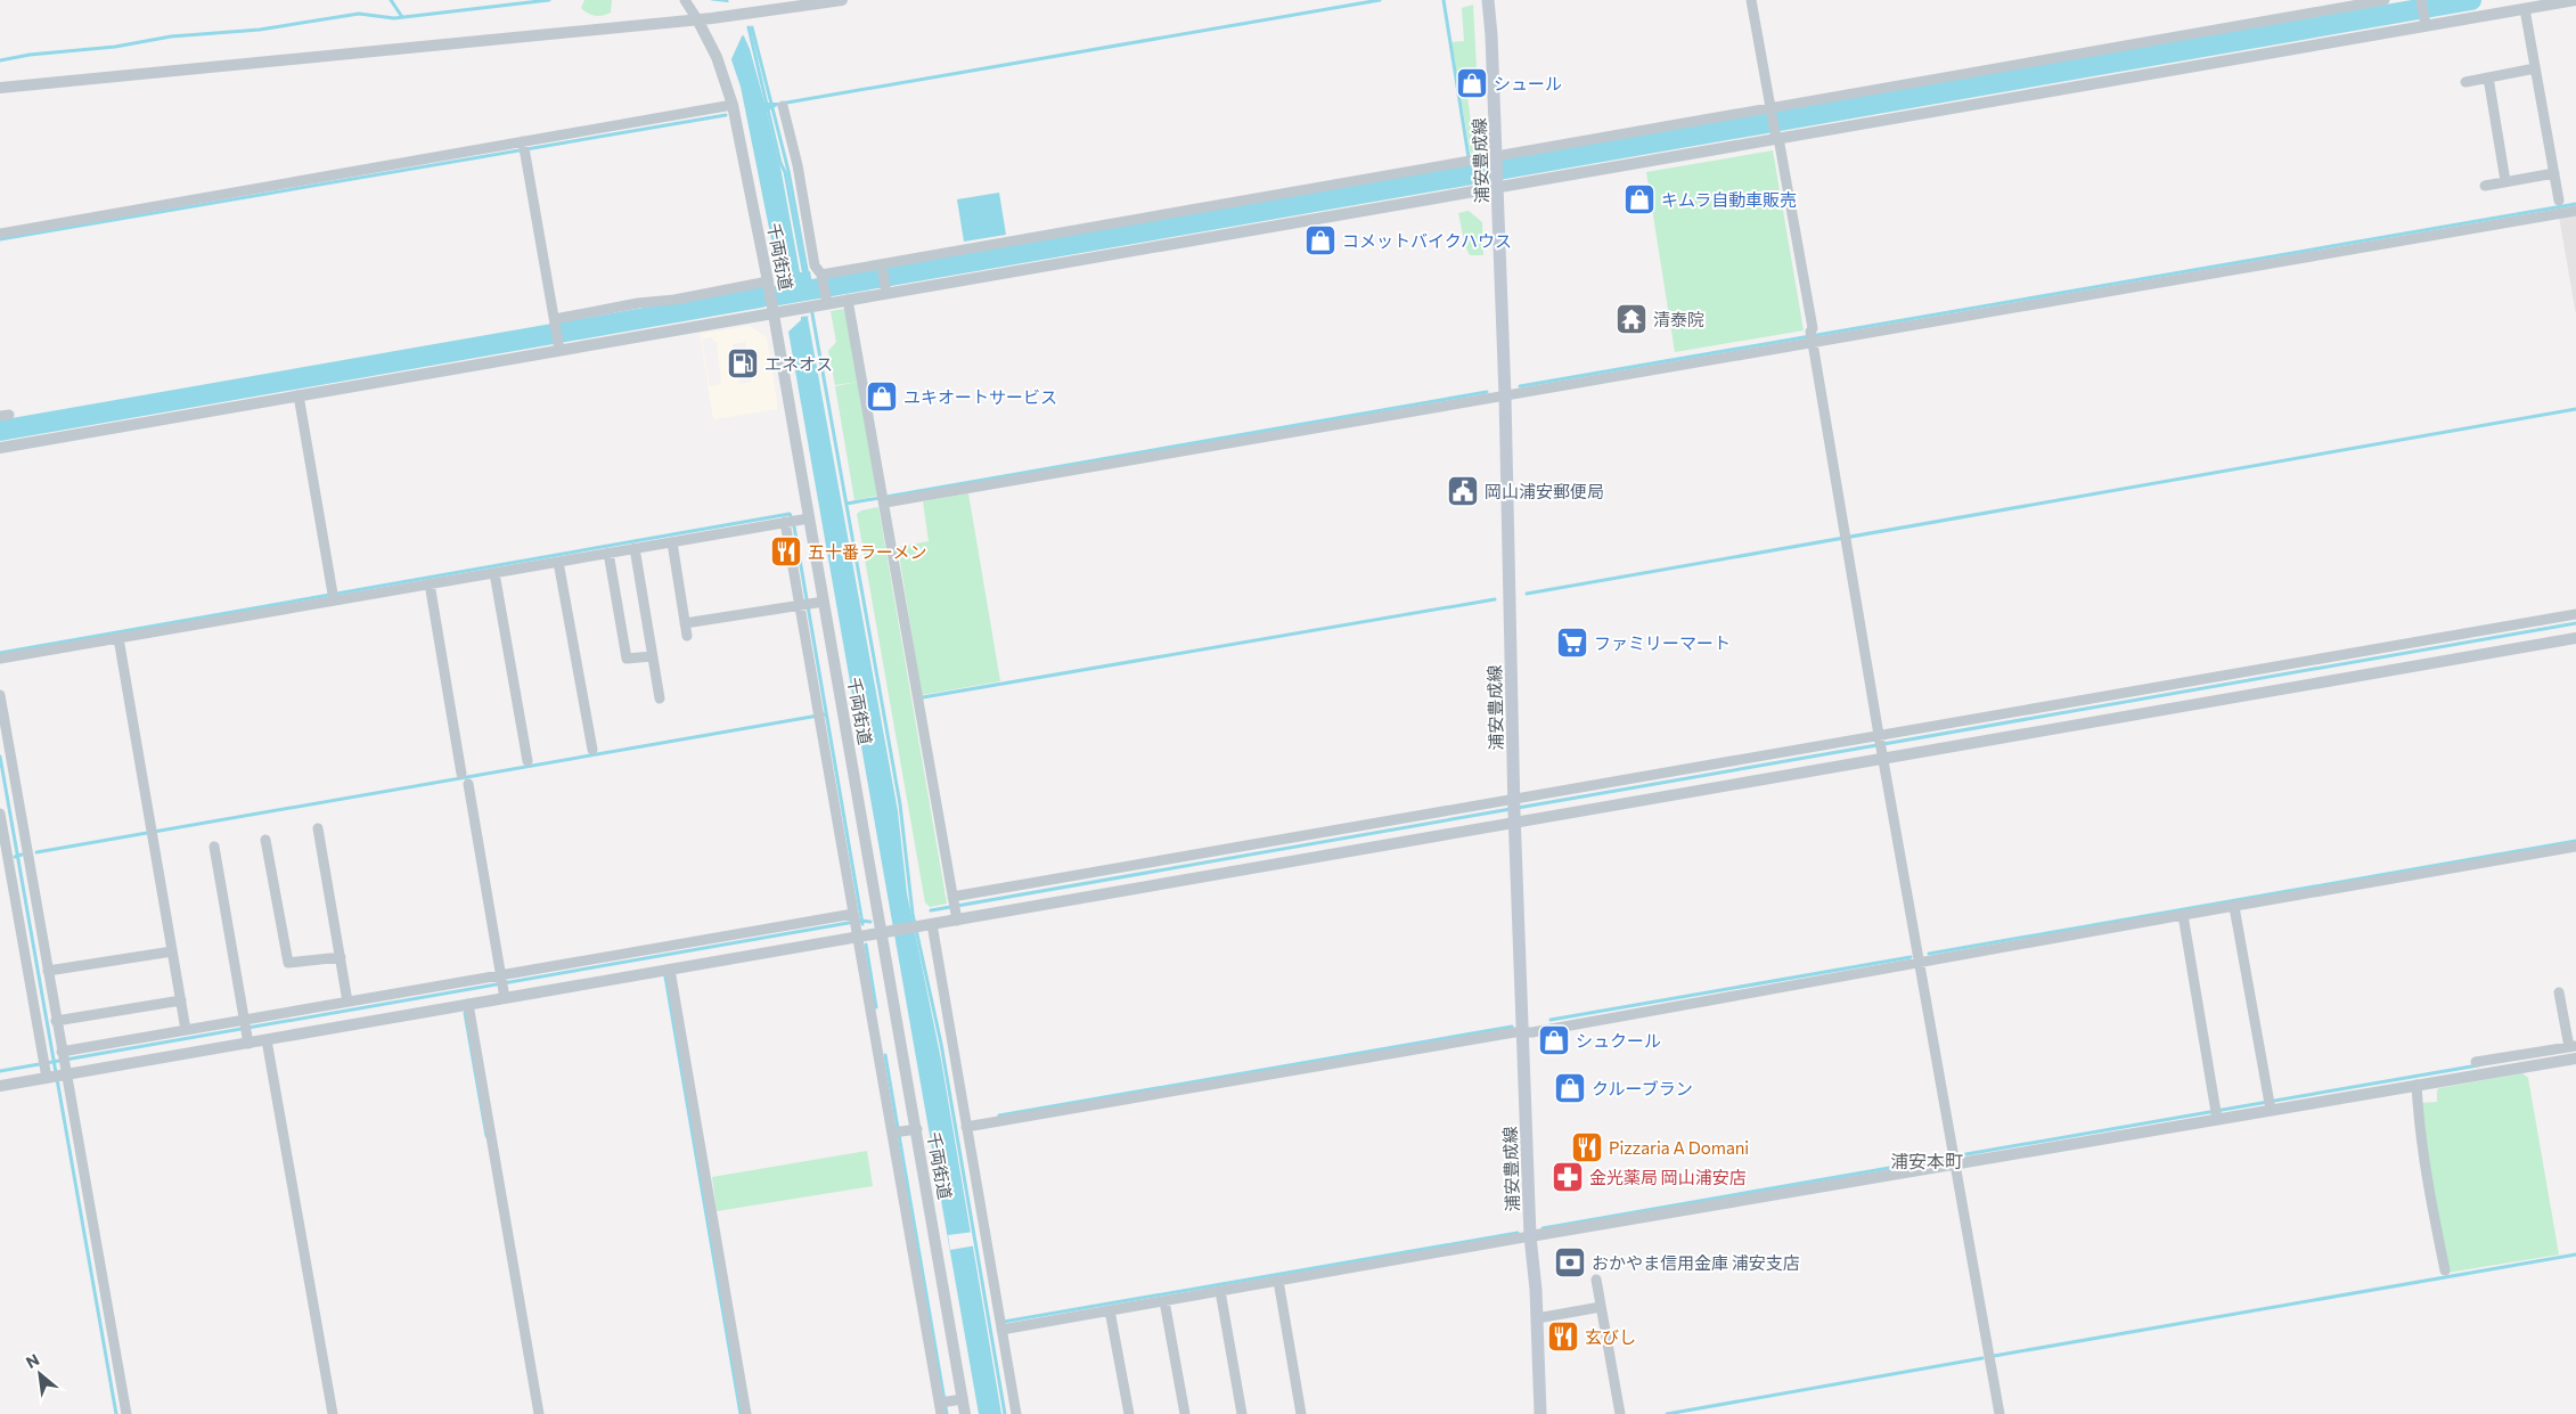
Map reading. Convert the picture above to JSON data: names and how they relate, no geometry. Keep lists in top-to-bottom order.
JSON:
{
  "streets": {
    "main road": ["浦安豊成線"],
    "street": ["千両街道"]
  },
  "districts": ["浦安本町"],
  "places": {
    "shop": [
      "シュール",
      "キムラ自動車販売",
      "コメットバイクハウス",
      "ユキオートサービス",
      "シュクール",
      "クルーブラン"
    ],
    "temple": ["清泰院"],
    "fuel station": ["エネオス"],
    "public building": ["岡山浦安郵便局"],
    "restaurant": ["五十番ラーメン", "Pizzaria A Domani", "玄びし"],
    "supermarket": ["ファミリーマート"],
    "pharmacy": ["金光薬局 岡山浦安店"],
    "bank": ["おかやま信用金庫 浦安支店"]
  },
  "north": "top left"
}
